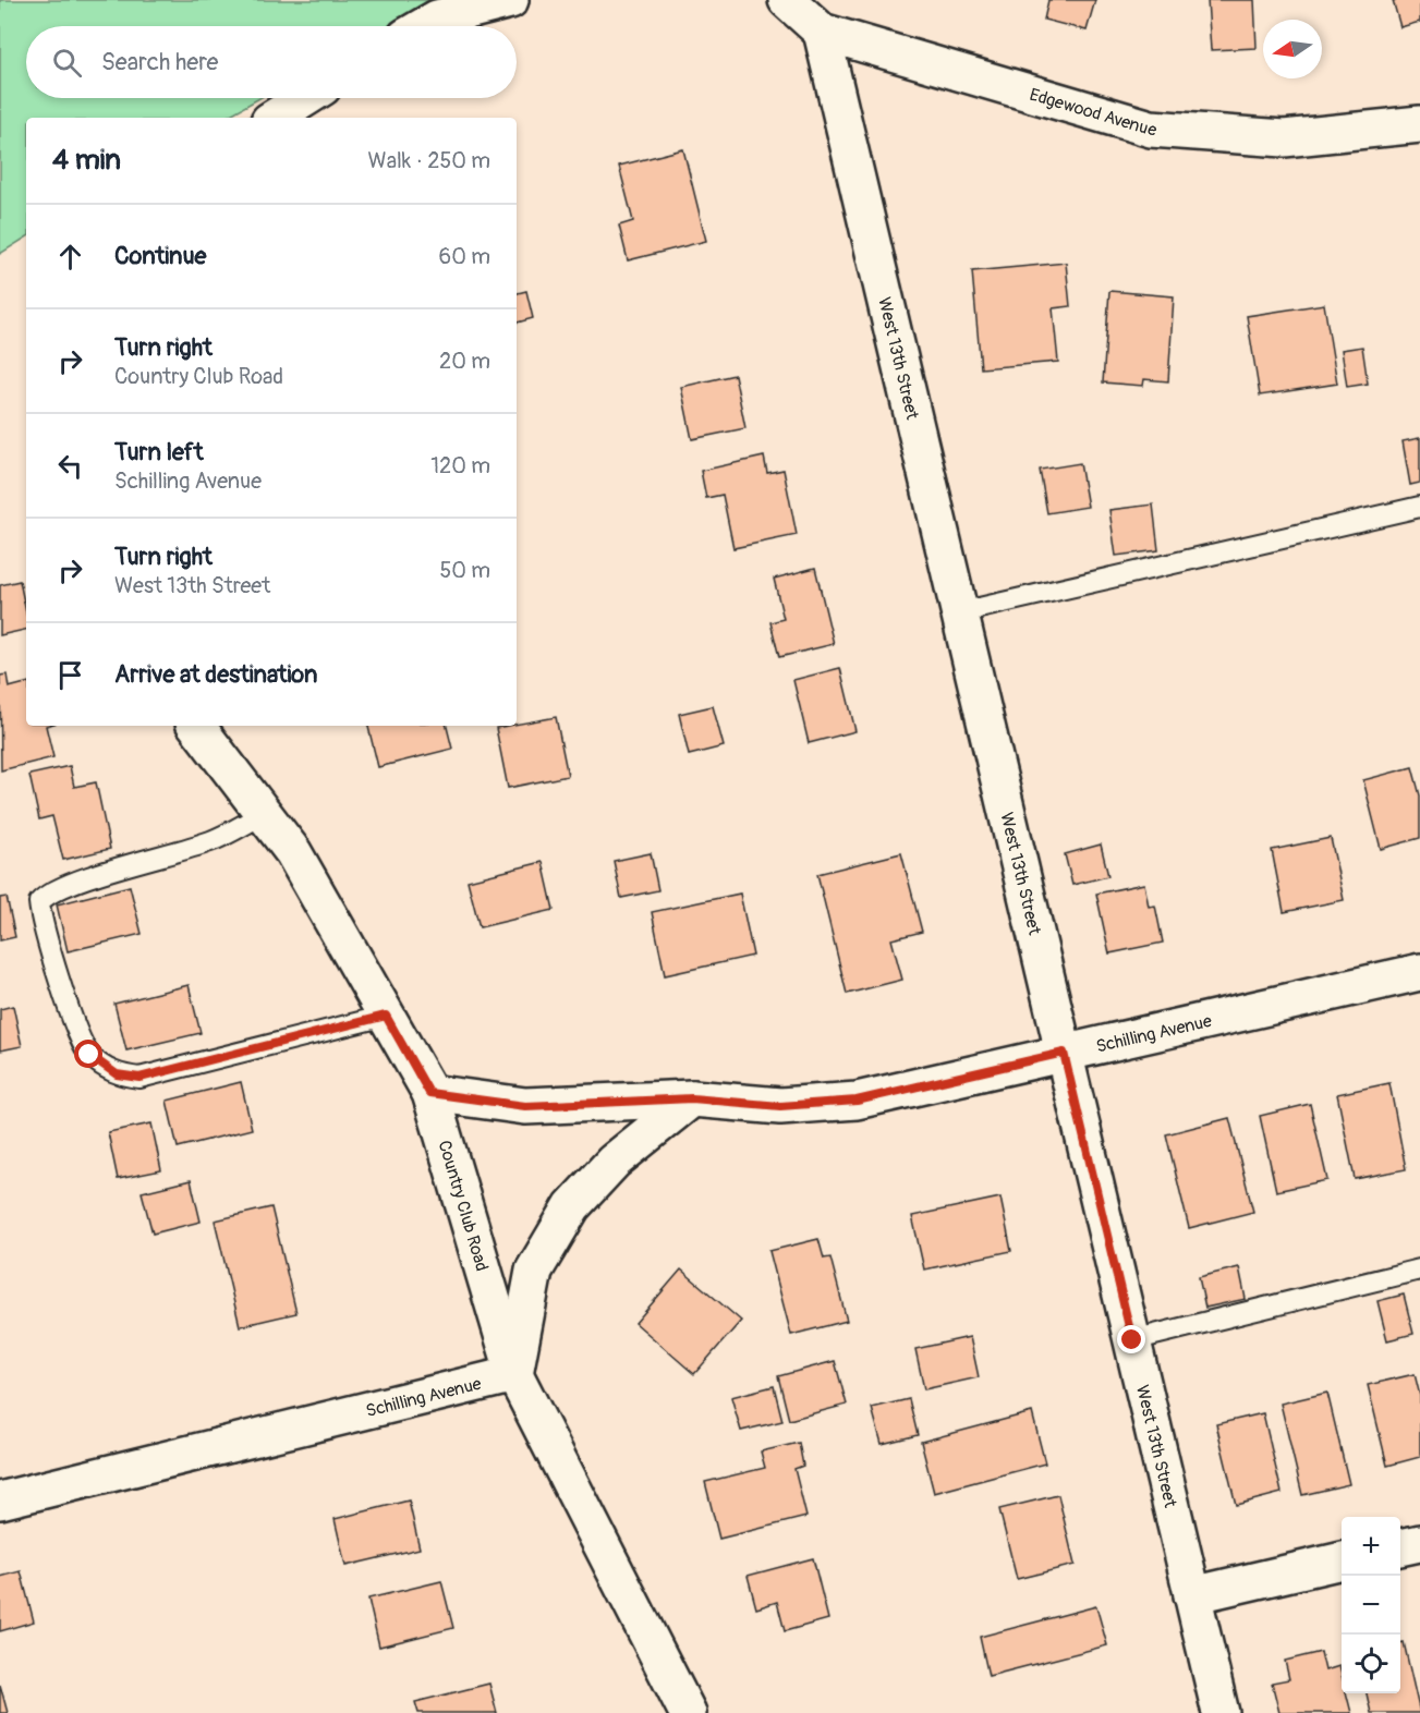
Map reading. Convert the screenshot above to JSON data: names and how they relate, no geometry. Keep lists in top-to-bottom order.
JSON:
{
  "streets": {
    "street": [
      "Edgewood Avenue",
      "West 13th Street",
      "Schilling Avenue",
      "Country Club Road"
    ]
  },
  "crossings": [
    ["Edgewood Avenue", "West 13th Street"],
    ["West 13th Street", "Schilling Avenue"],
    ["Schilling Avenue", "Country Club Road"]
  ],
  "north": "left",
  "page": {
    "search": "Search here",
    "heading": ["4 min", "Walk · 250 m"],
    "list": [
      ["Continue", "60 m"],
      ["Turn right", "Country Club Road", "20 m"],
      ["Turn left", "Schilling Avenue", "120 m"],
      ["Turn right", "West 13th Street", "50 m"],
      "Arrive at destination"
    ],
    "map_buttons": ["+", "−"]
  }
}
